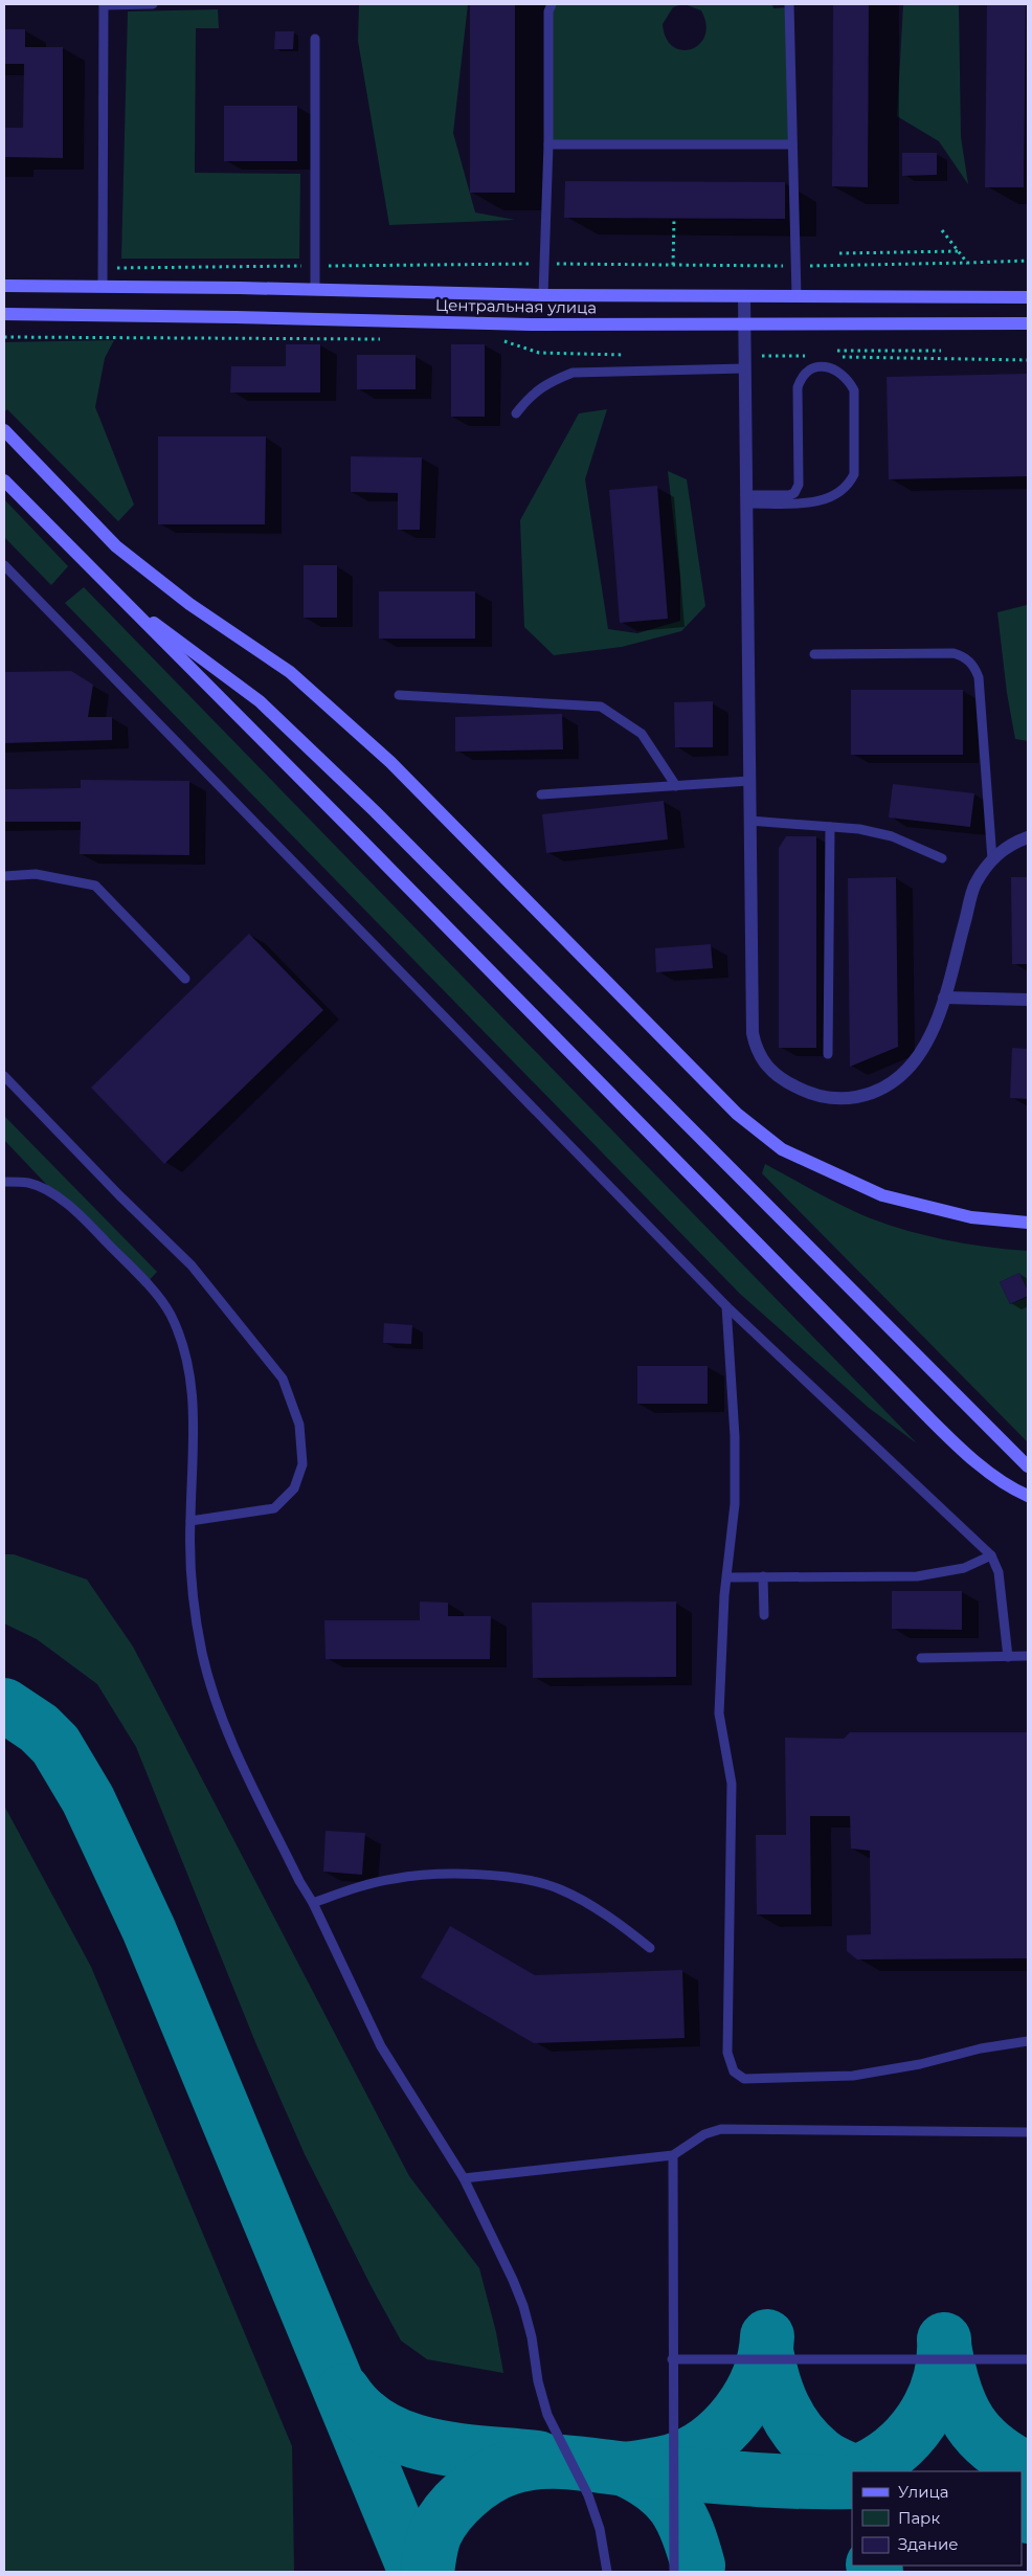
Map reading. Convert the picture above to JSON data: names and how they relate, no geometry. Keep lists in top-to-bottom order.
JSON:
{
  "streets": {
    "main road": ["Центральная улица"]
  },
  "legend": ["Улица", "Парк", "Здание"]
}
